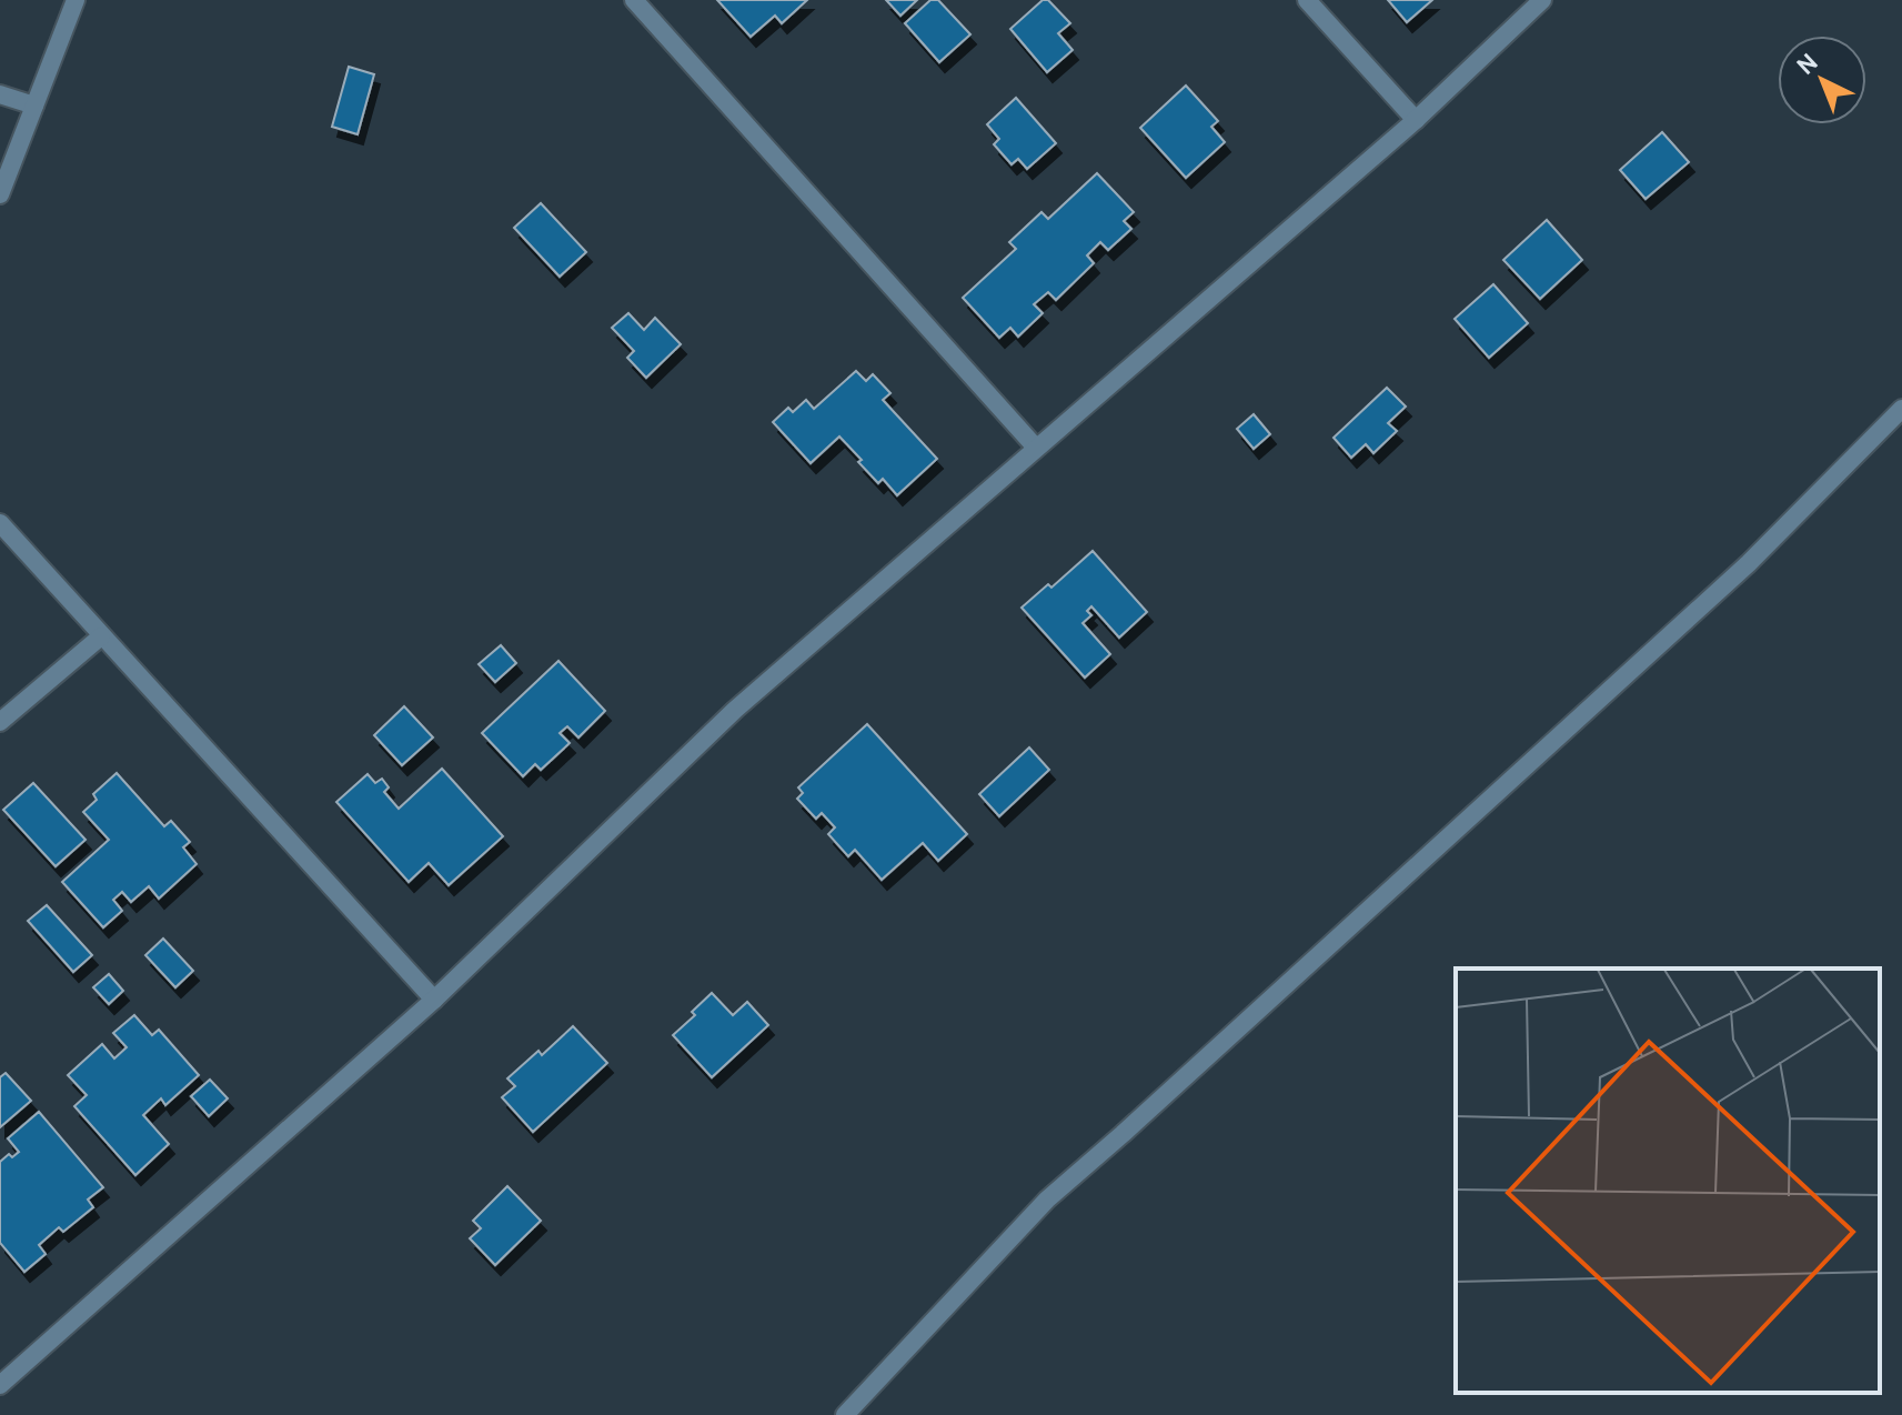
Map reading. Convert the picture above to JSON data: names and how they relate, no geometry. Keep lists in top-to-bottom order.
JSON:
{
  "north": "top left"
}
